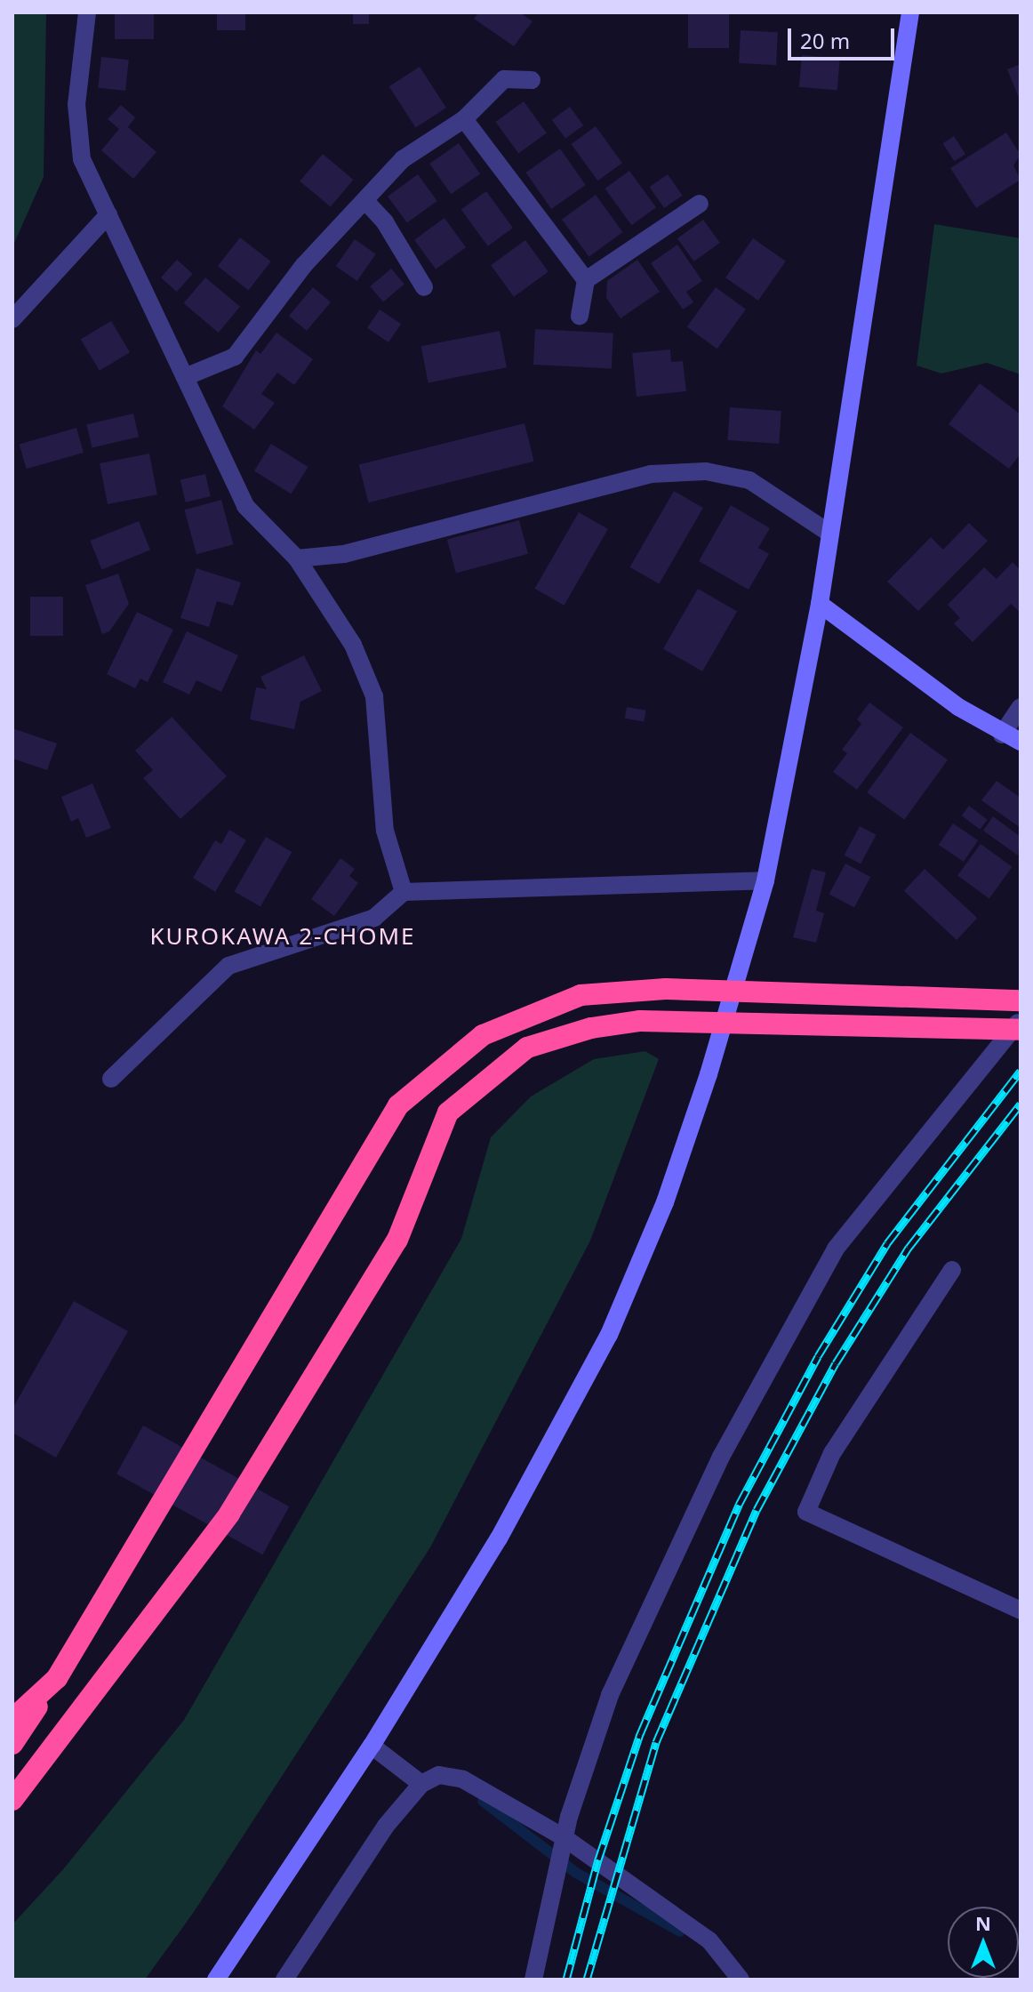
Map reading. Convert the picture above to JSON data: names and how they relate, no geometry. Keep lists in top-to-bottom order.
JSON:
{
  "districts": ["KUROKAWA 2-CHOME"],
  "scale_bar": "20 m",
  "north": "top"
}
